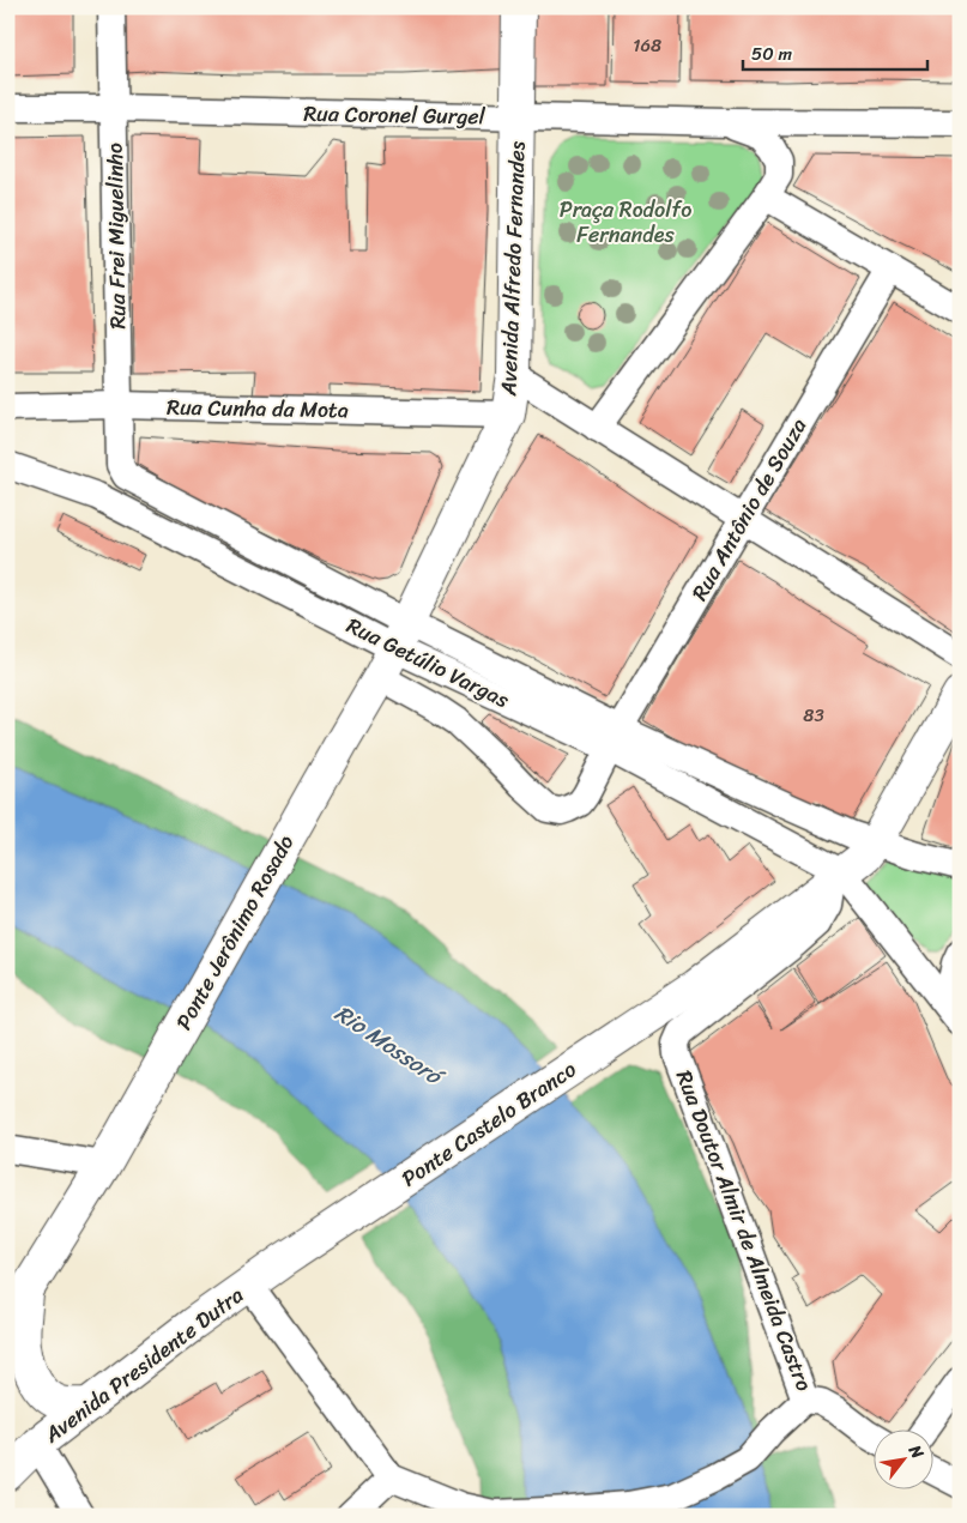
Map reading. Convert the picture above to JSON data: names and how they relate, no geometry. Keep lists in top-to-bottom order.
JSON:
{
  "streets": {
    "main road": [
      "Avenida Alfredo Fernandes",
      "Ponte Jerônimo Rosado",
      "Ponte Castelo Branco",
      "Avenida Presidente Dutra"
    ],
    "street": [
      "Rua Coronel Gurgel",
      "Rua Frei Miguelinho",
      "Rua Cunha da Mota",
      "Rua Antônio de Souza",
      "Rua Getúlio Vargas",
      "Rua Doutor Almir de Almeida Castro"
    ]
  },
  "crossings": [
    ["Rua Coronel Gurgel", "Rua Frei Miguelinho"],
    ["Rua Coronel Gurgel", "Avenida Alfredo Fernandes"],
    ["Rua Frei Miguelinho", "Rua Cunha da Mota"],
    ["Rua Frei Miguelinho", "Rua Getúlio Vargas"],
    ["Avenida Alfredo Fernandes", "Rua Cunha da Mota"],
    ["Avenida Alfredo Fernandes", "Rua Getúlio Vargas"],
    ["Avenida Alfredo Fernandes", "Ponte Jerônimo Rosado"],
    ["Rua Antônio de Souza", "Rua Getúlio Vargas"],
    ["Rua Getúlio Vargas", "Ponte Castelo Branco"],
    ["Rua Getúlio Vargas", "Rua Doutor Almir de Almeida Castro"],
    ["Ponte Castelo Branco", "Rua Doutor Almir de Almeida Castro"],
    ["Ponte Castelo Branco", "Avenida Presidente Dutra"]
  ],
  "water": ["Rio Mossoró"],
  "parks": ["Praça Rodolfo Fernandes"],
  "house_numbers": ["168", "83"],
  "scale_bar": "50 m",
  "north": "top right"
}
